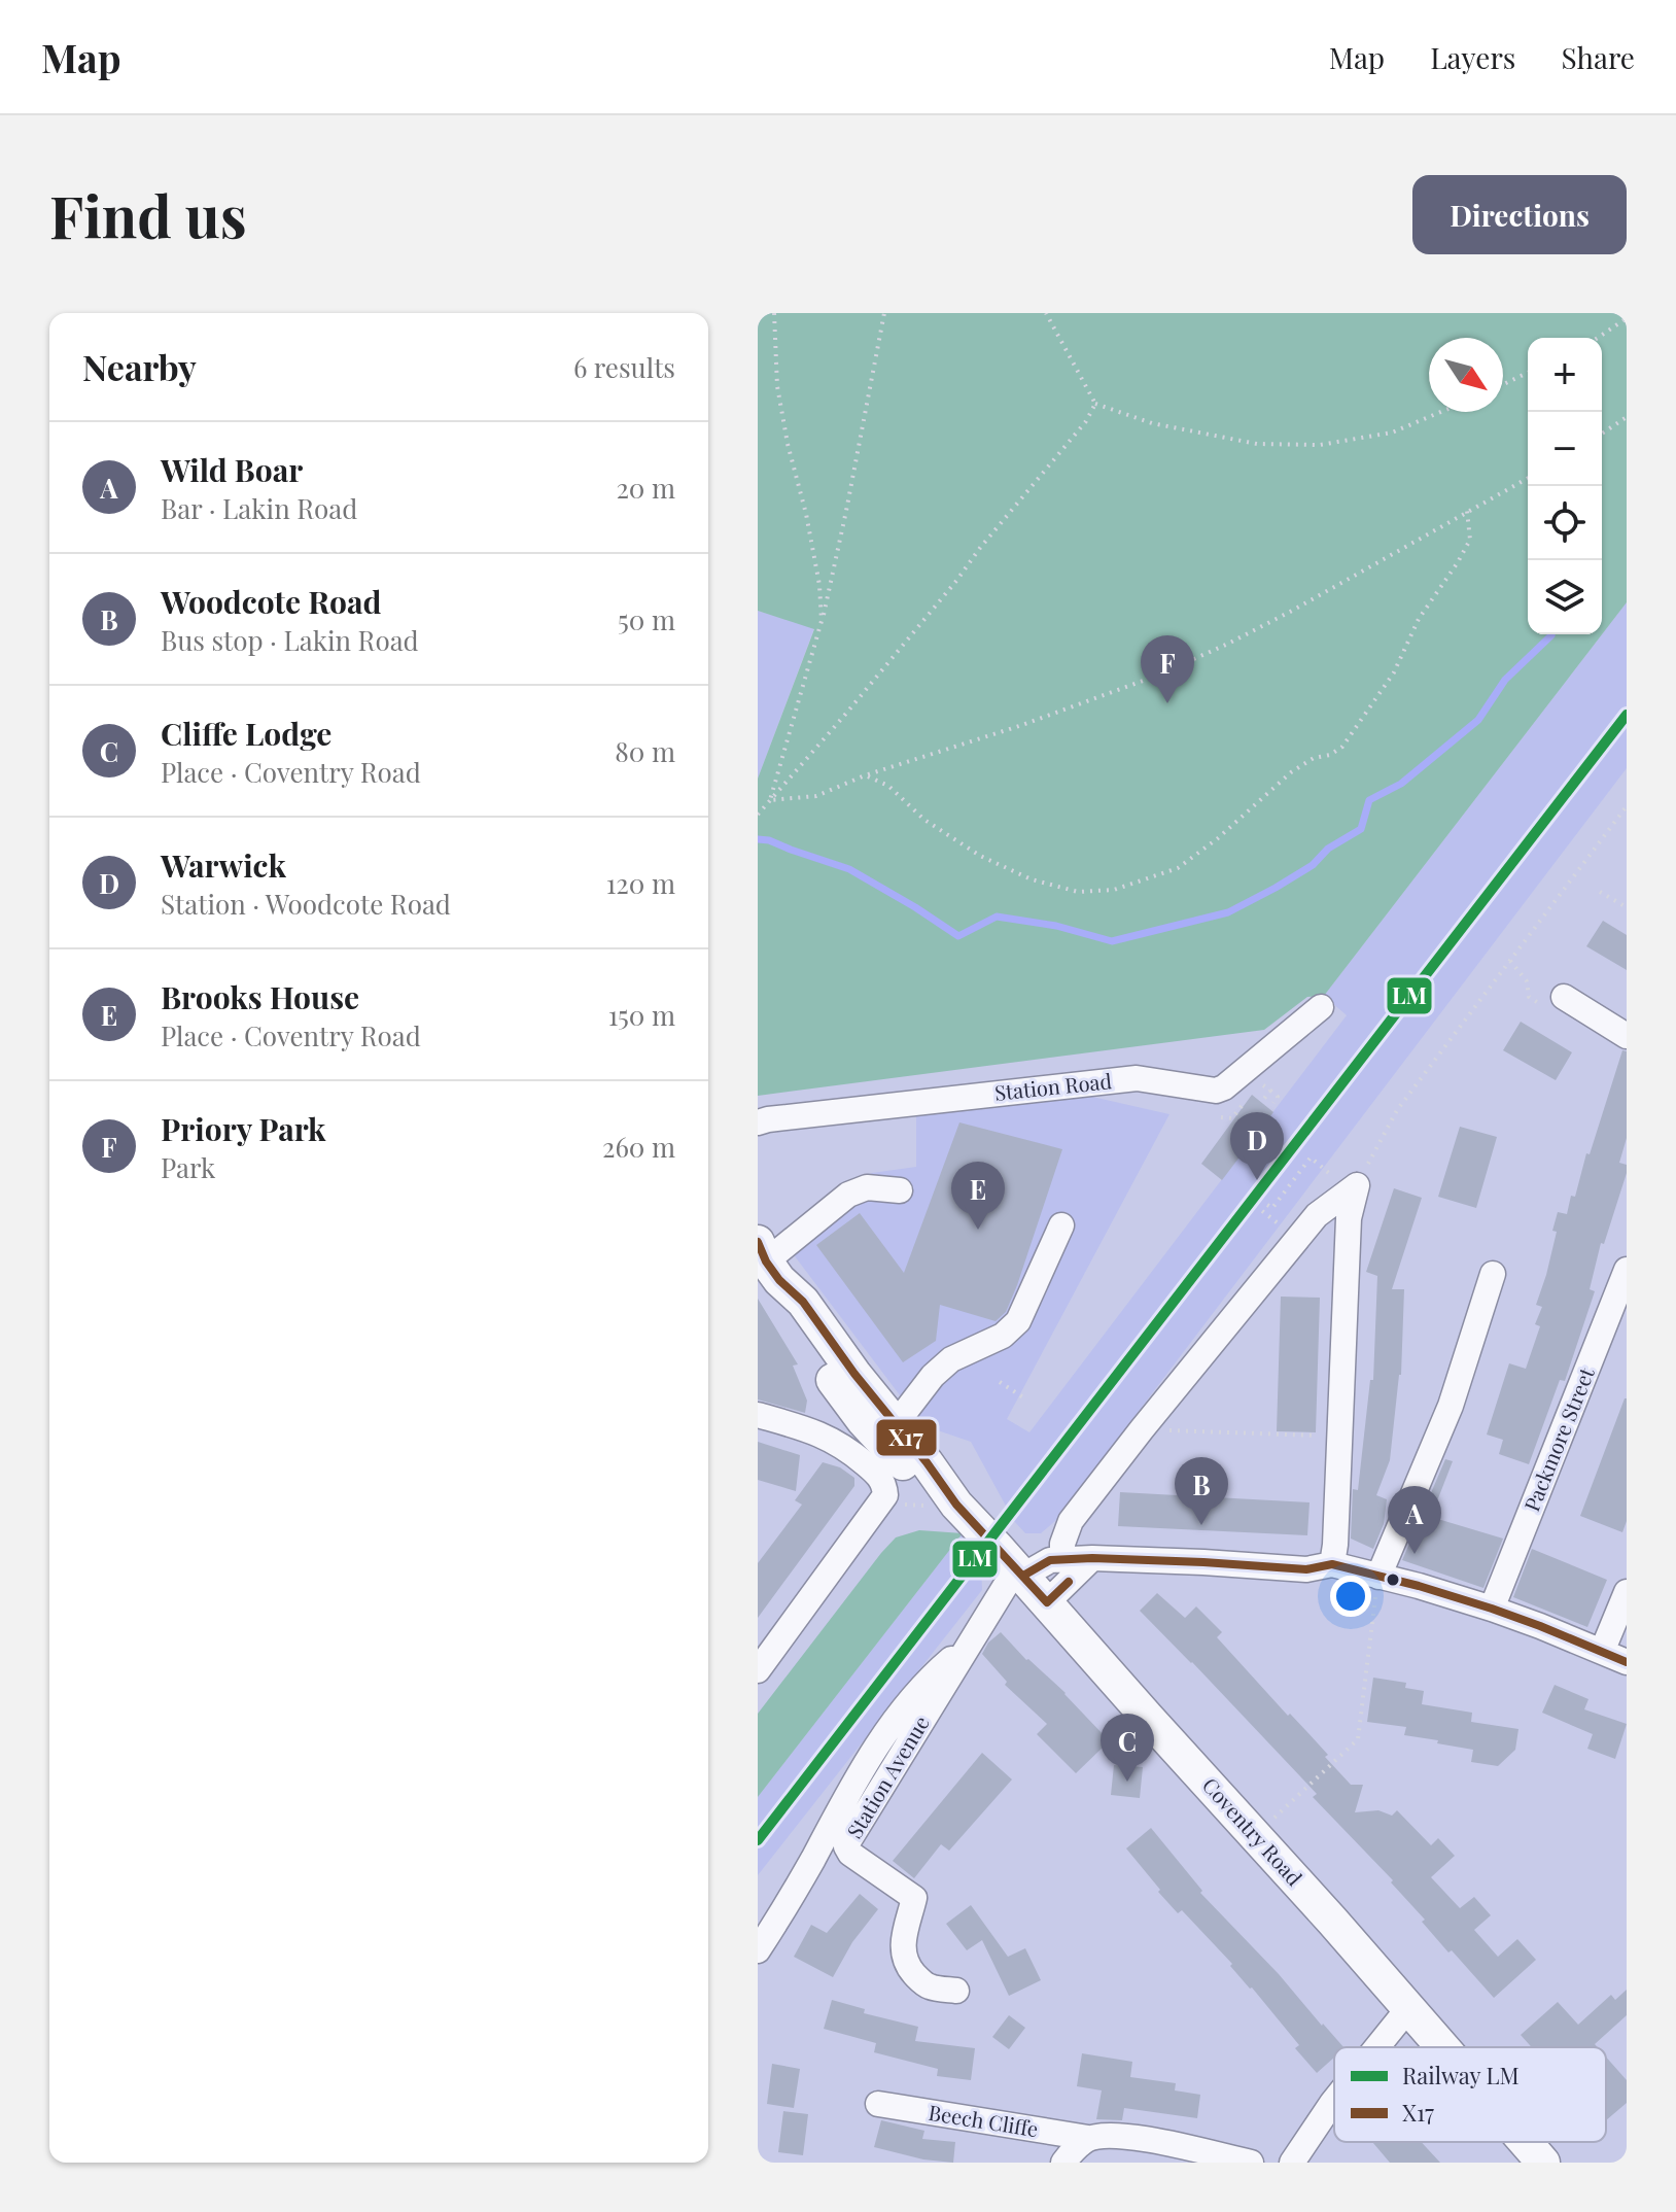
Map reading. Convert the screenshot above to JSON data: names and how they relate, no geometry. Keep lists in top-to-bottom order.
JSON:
{
  "streets": {
    "main road": ["Coventry Road"],
    "street": [
      "Station Road",
      "Packmore Street",
      "Station Avenue",
      "Beech Cliffe"
    ]
  },
  "crossings": [
    ["Station Avenue", "Coventry Road"]
  ],
  "lines": ["rail line LM", "transit line X17"],
  "legend": ["Railway LM", "X17"],
  "north": "bottom right",
  "page": {
    "header": "Map",
    "nav": ["Map", "Layers", "Share"],
    "buttons": "Directions",
    "title": "Find us",
    "heading": ["Nearby", "6 results"],
    "map_buttons": ["+", "−"],
    "list": [
      {
        "mark": "A",
        "name": "Wild Boar",
        "note": "Bar · Lakin Road",
        "value": "20 m"
      },
      {
        "mark": "B",
        "name": "Woodcote Road",
        "note": "Bus stop · Lakin Road",
        "value": "50 m"
      },
      {
        "mark": "C",
        "name": "Cliffe Lodge",
        "note": "Place · Coventry Road",
        "value": "80 m"
      },
      {
        "mark": "D",
        "name": "Warwick",
        "note": "Station · Woodcote Road",
        "value": "120 m"
      },
      {
        "mark": "E",
        "name": "Brooks House",
        "note": "Place · Coventry Road",
        "value": "150 m"
      },
      {
        "mark": "F",
        "name": "Priory Park",
        "note": "Park",
        "value": "260 m"
      }
    ],
    "pins": [
      "F",
      "D",
      "E",
      "B",
      "A",
      "C"
    ]
  }
}
